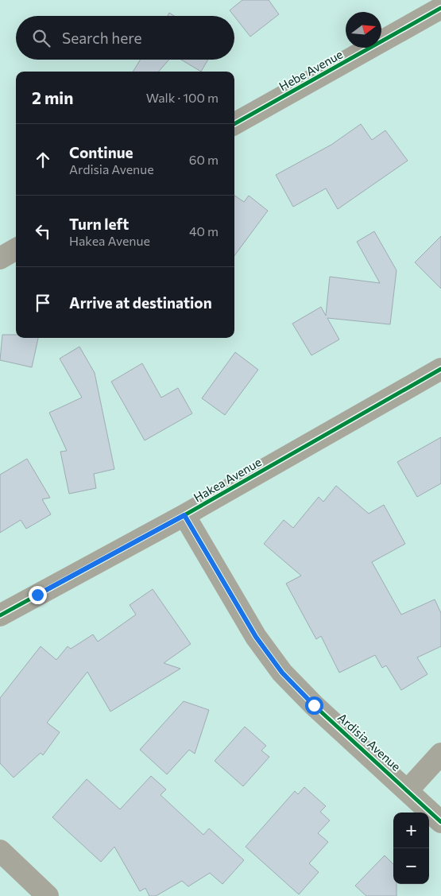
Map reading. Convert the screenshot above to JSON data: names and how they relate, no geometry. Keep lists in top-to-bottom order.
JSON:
{
  "streets": {
    "street": ["Hebe Avenue", "Hakea Avenue", "Ardisia Avenue"]
  },
  "crossings": [
    ["Hakea Avenue", "Ardisia Avenue"]
  ],
  "north": "right",
  "page": {
    "search": "Search here",
    "heading": ["2 min", "Walk · 100 m"],
    "list": [
      ["Continue", "Ardisia Avenue", "60 m"],
      ["Turn left", "Hakea Avenue", "40 m"],
      "Arrive at destination"
    ],
    "map_buttons": ["+", "−"]
  }
}
